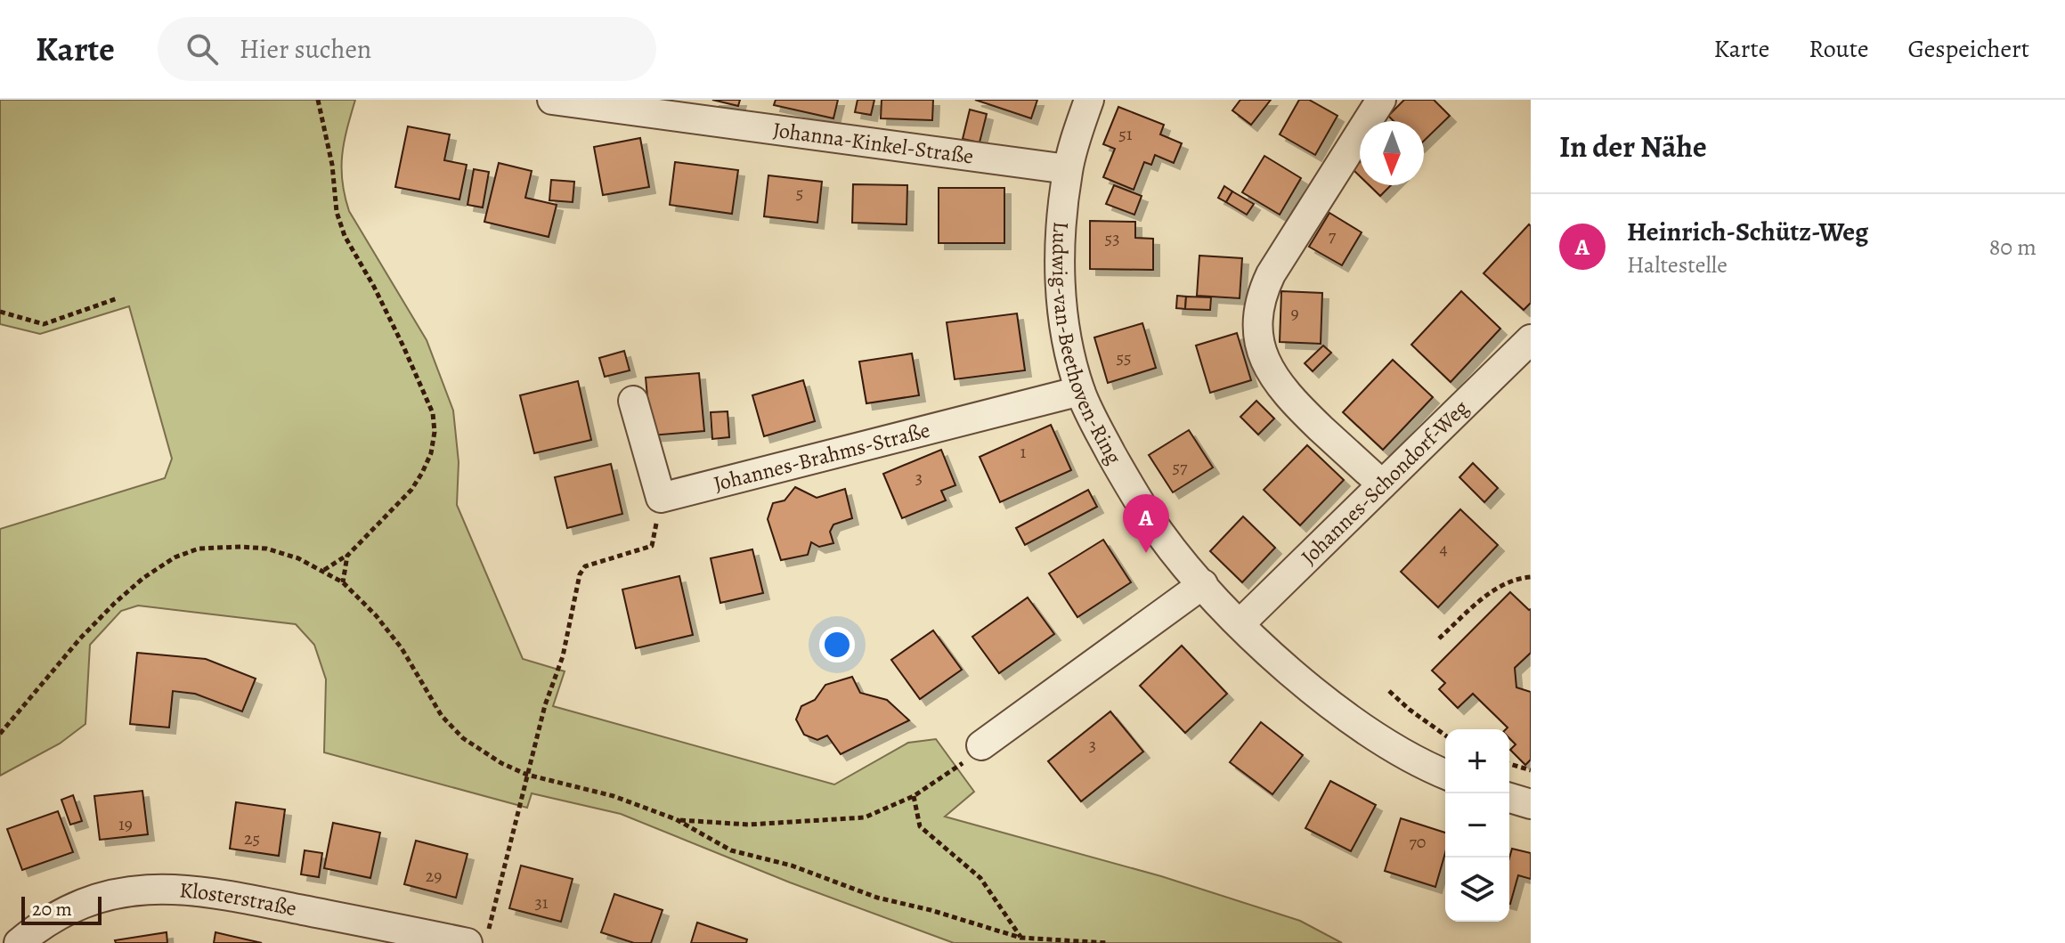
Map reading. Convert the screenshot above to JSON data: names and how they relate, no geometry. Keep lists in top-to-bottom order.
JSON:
{
  "streets": {
    "street": [
      "Johanna-Kinkel-Straße",
      "Ludwig-van-Beethoven-Ring",
      "Johannes-Brahms-Straße",
      "Johannes-Schondorf-Weg",
      "Klosterstraße"
    ]
  },
  "crossings": [
    ["Johanna-Kinkel-Straße", "Ludwig-van-Beethoven-Ring"],
    ["Ludwig-van-Beethoven-Ring", "Johannes-Brahms-Straße"],
    ["Ludwig-van-Beethoven-Ring", "Johannes-Schondorf-Weg"]
  ],
  "house_numbers": [
    "51",
    "5",
    "7",
    "53",
    "9",
    "55",
    "1",
    "57",
    "3",
    "4",
    "3",
    "19",
    "25",
    "70",
    "29",
    "31"
  ],
  "scale_bar": "20 m",
  "north": "bottom",
  "page": {
    "header": "Karte",
    "search": "Hier suchen",
    "nav": ["Karte", "Route", "Gespeichert"],
    "heading": "In der Nähe",
    "list": [
      {
        "mark": "A",
        "name": "Heinrich-Schütz-Weg",
        "note": "Haltestelle",
        "value": "80 m"
      }
    ],
    "pins": "A",
    "map_buttons": ["+", "−"],
    "scale": "20 m"
  }
}
